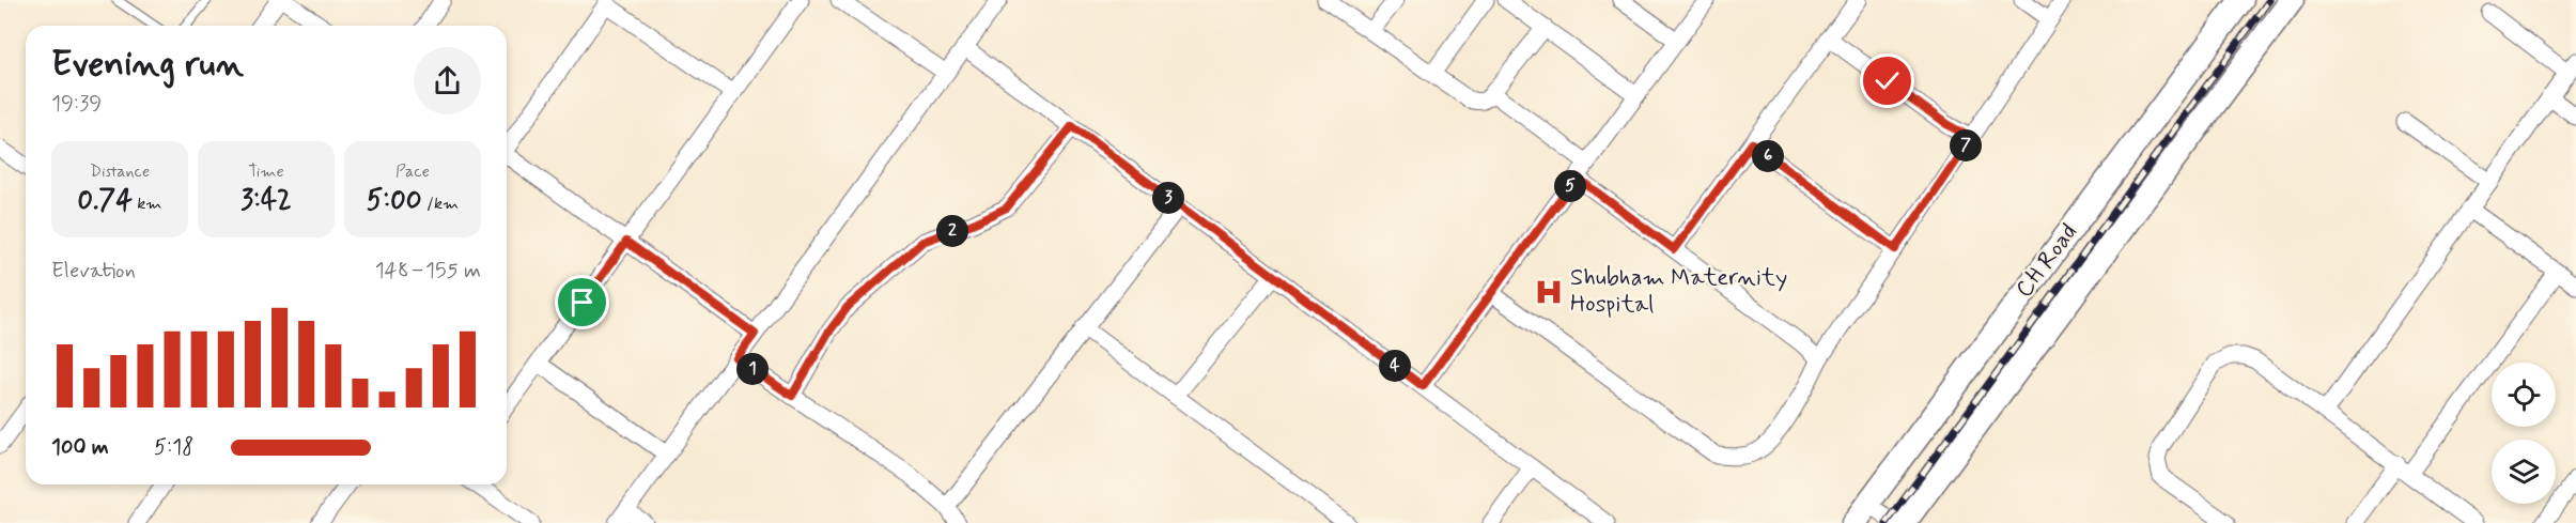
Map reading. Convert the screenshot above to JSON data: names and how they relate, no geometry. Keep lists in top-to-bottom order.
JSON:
{
  "streets": {
    "street": ["CH Road"]
  },
  "places": {
    "hospital": ["Shubham Maternity Hospital"]
  },
  "page": {
    "heading": ["Evening run", "19:39"],
    "pins": [
      "7",
      "6",
      "5",
      "3",
      "2",
      "4",
      "1"
    ],
    "stats": [
      ["Distance", "0.74 km"],
      ["Time", "3:42"],
      ["Pace", "5:00 /km"]
    ],
    "chart": ["Elevation", "148–155 m"],
    "list": [
      {
        "name": "100 m",
        "note": "5:18"
      }
    ]
  }
}
